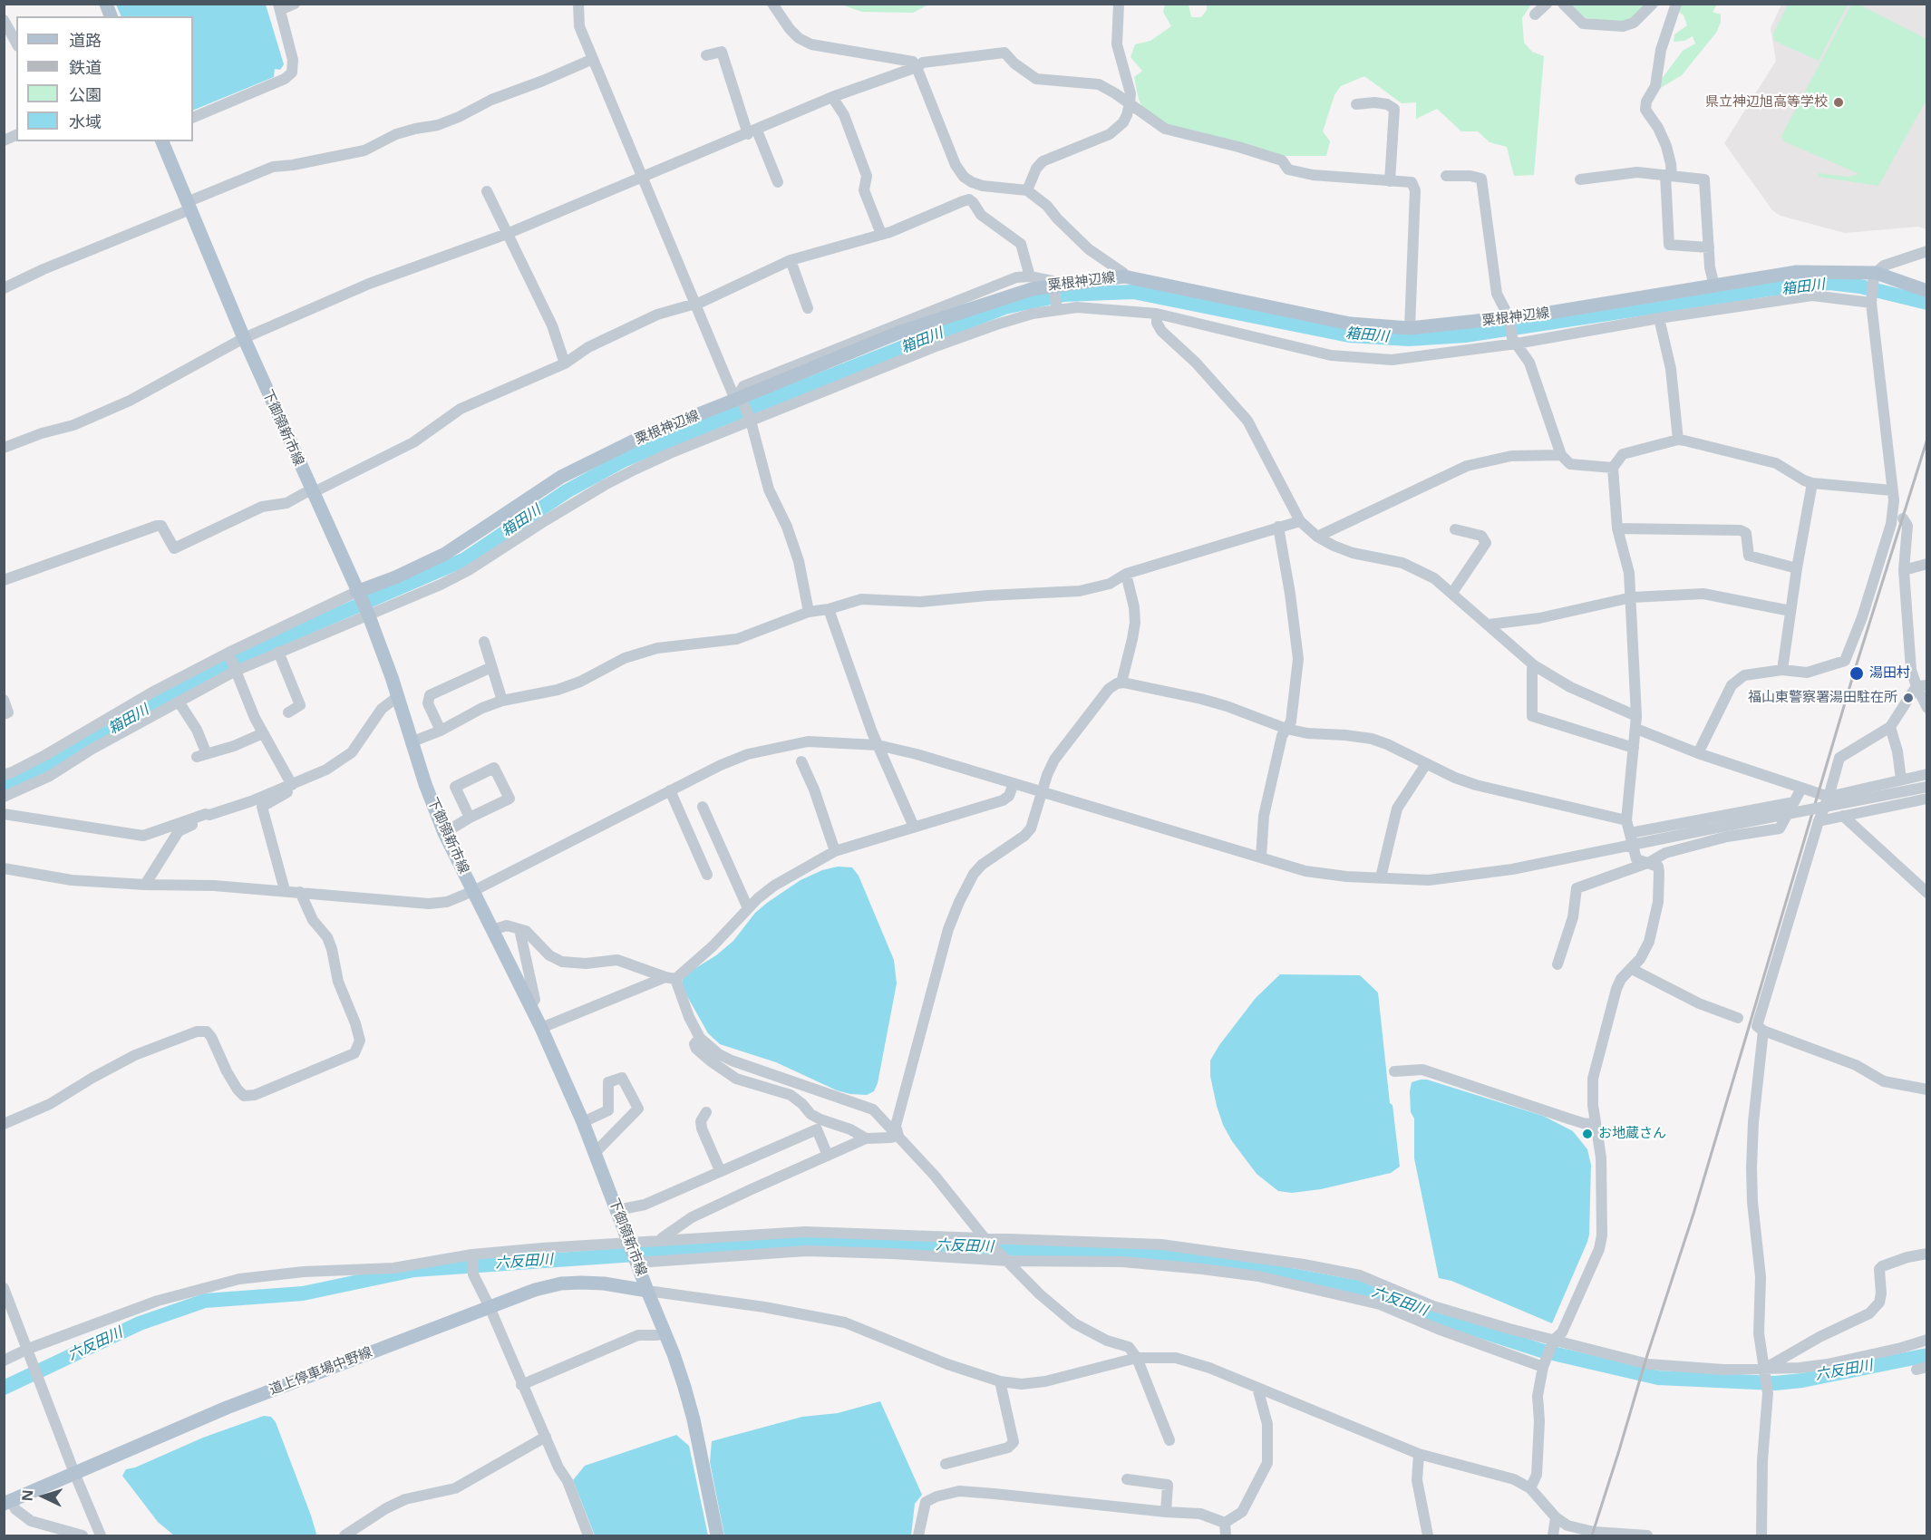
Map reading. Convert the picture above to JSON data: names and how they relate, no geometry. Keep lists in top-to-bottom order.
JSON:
{
  "streets": {
    "main road": ["粟根神辺線", "下御領新市線", "道上停車場中野線"]
  },
  "crossings": [
    ["粟根神辺線", "下御領新市線"],
    ["下御領新市線", "道上停車場中野線"]
  ],
  "water": ["箱田川", "六反田川"],
  "places": [
    "県立神辺旭高等学校",
    "湯田村",
    "福山東警察署湯田駐在所",
    "お地蔵さん"
  ],
  "legend": [
    "道路",
    "鉄道",
    "公園",
    "水域"
  ],
  "north": "left"
}
